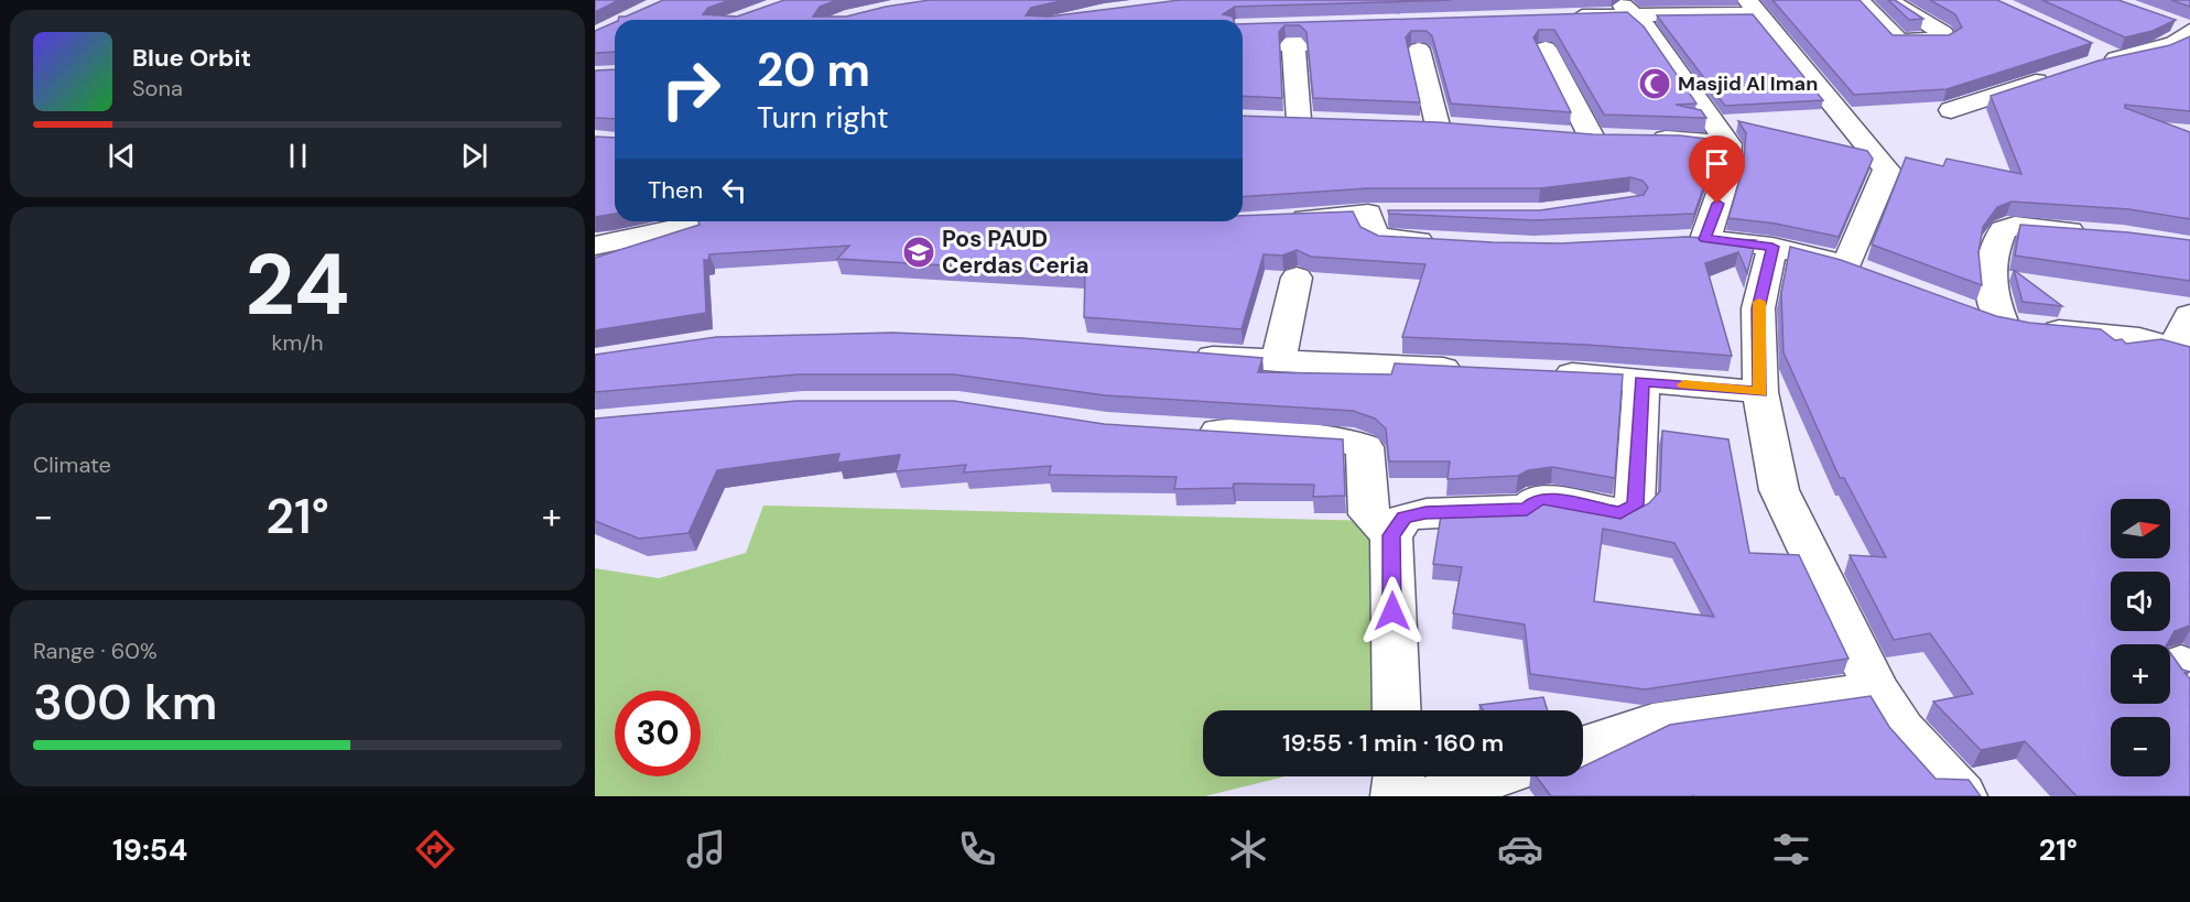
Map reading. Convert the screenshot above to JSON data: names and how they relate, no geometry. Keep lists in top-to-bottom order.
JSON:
{
  "places": {
    "mosque": ["Masjid Al Iman"],
    "school or university": ["Pos PAUD Cerdas Ceria"]
  },
  "north": "right",
  "page": {
    "turn": ["20 m", "Turn right"],
    "song": ["Blue Orbit", "Sona"],
    "then": "Then",
    "tile": [
      ["24", "km/h"],
      "Climate",
      ["Range · 60%", "300 km"]
    ],
    "heat": ["−", "21°", "+"],
    "map_buttons": ["+", "−"],
    "limit": "30",
    "trip": "19:55 · 1 min · 160 m",
    "tabs": ["19:54", "21°"]
  }
}
